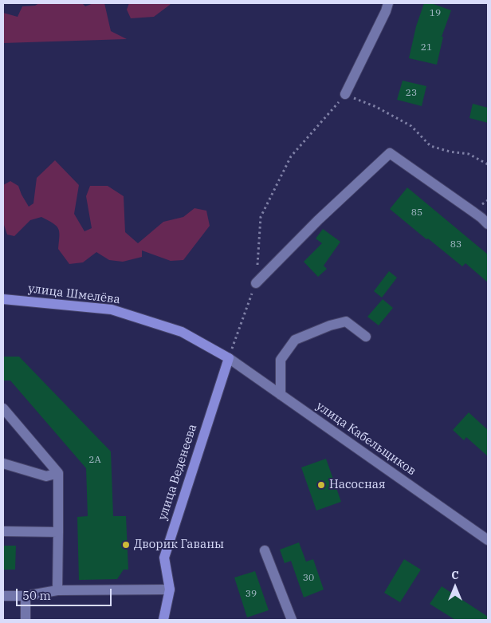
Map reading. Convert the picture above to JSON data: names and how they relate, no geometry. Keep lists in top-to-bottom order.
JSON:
{
  "streets": {
    "main road": ["улица Шмелёва", "улица Веденеева"],
    "street": ["улица Кабельщиков"]
  },
  "crossings": [
    ["улица Шмелёва", "улица Кабельщиков"],
    ["улица Шмелёва", "улица Веденеева"],
    ["улица Кабельщиков", "улица Веденеева"]
  ],
  "places": ["Насосная", "Дворик Гаваны"],
  "house_numbers": [
    "19",
    "21",
    "23",
    "85",
    "83",
    "2А",
    "30",
    "39"
  ],
  "scale_bar": "50 m",
  "north": "top"
}
